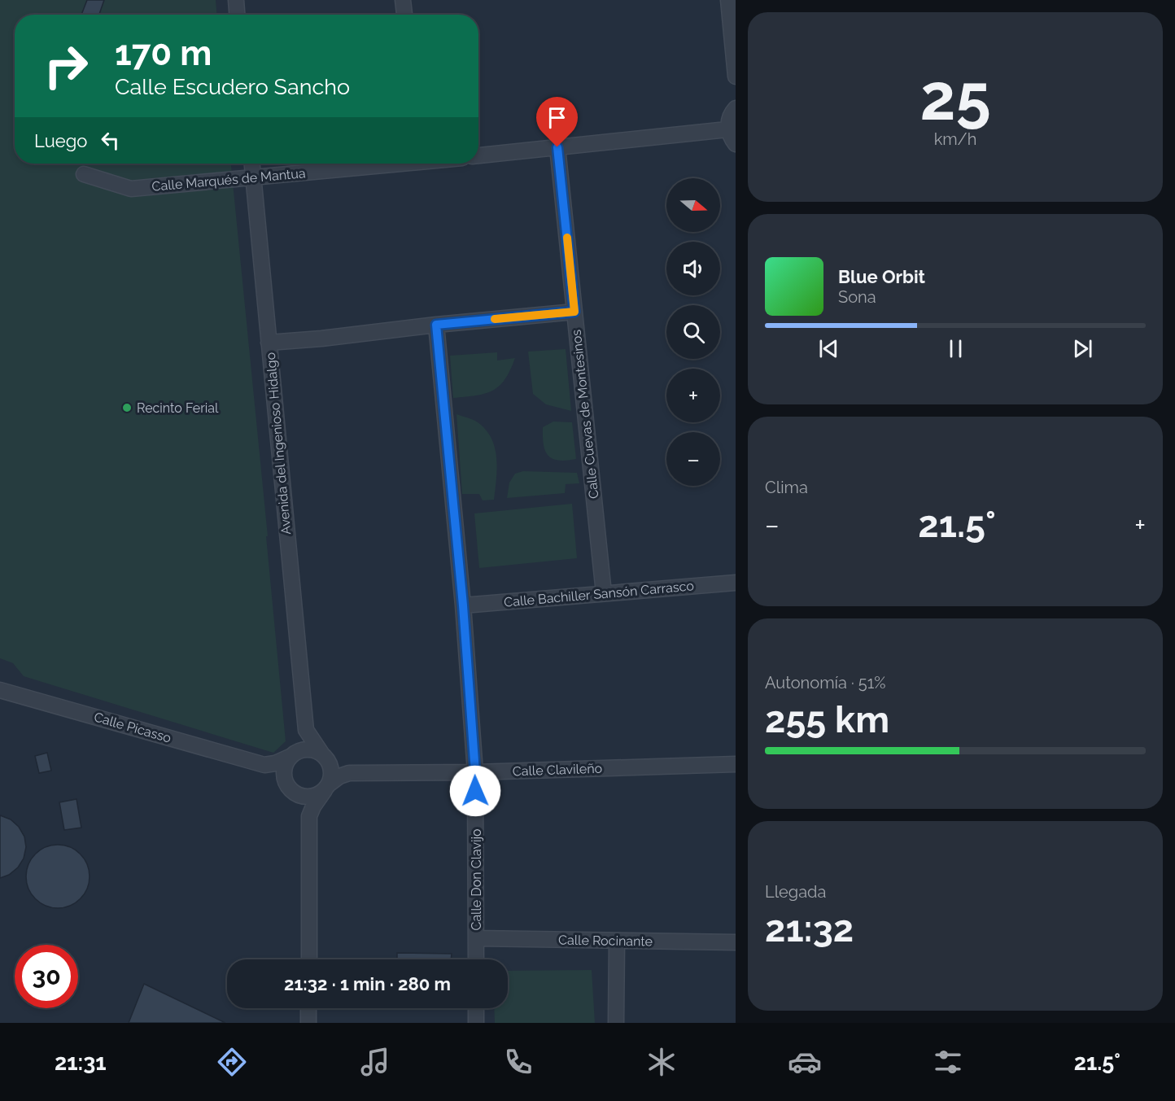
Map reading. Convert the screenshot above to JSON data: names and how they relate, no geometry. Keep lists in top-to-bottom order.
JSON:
{
  "streets": {
    "street": [
      "Calle Marqués de Mantua",
      "Calle Cuevas de Montesinos",
      "Avenida del Ingenioso Hidalgo",
      "Calle Bachiller Sansón Carrasco",
      "Calle Picasso",
      "Calle Clavileño",
      "Calle Don Clavijo",
      "Calle Rocinante"
    ]
  },
  "crossings": [
    ["Calle Marqués de Mantua", "Avenida del Ingenioso Hidalgo"],
    ["Calle Cuevas de Montesinos", "Calle Bachiller Sansón Carrasco"],
    ["Avenida del Ingenioso Hidalgo", "Calle Picasso"],
    ["Avenida del Ingenioso Hidalgo", "Calle Clavileño"],
    ["Calle Bachiller Sansón Carrasco", "Calle Don Clavijo"],
    ["Calle Picasso", "Calle Clavileño"],
    ["Calle Clavileño", "Calle Don Clavijo"],
    ["Calle Don Clavijo", "Calle Rocinante"]
  ],
  "places": ["Recinto Ferial"],
  "north": "right",
  "page": {
    "tile": [
      ["25", "km/h"],
      "Clima",
      ["Autonomía · 51%", "255 km"],
      ["Llegada", "21:32"]
    ],
    "turn": ["170 m", "Calle Escudero Sancho"],
    "then": "Luego",
    "map_buttons": ["+", "−"],
    "song": ["Blue Orbit", "Sona"],
    "heat": ["−", "21.5°", "+"],
    "limit": "30",
    "trip": "21:32 · 1 min · 280 m",
    "tabs": ["21:31", "21.5°"]
  }
}
